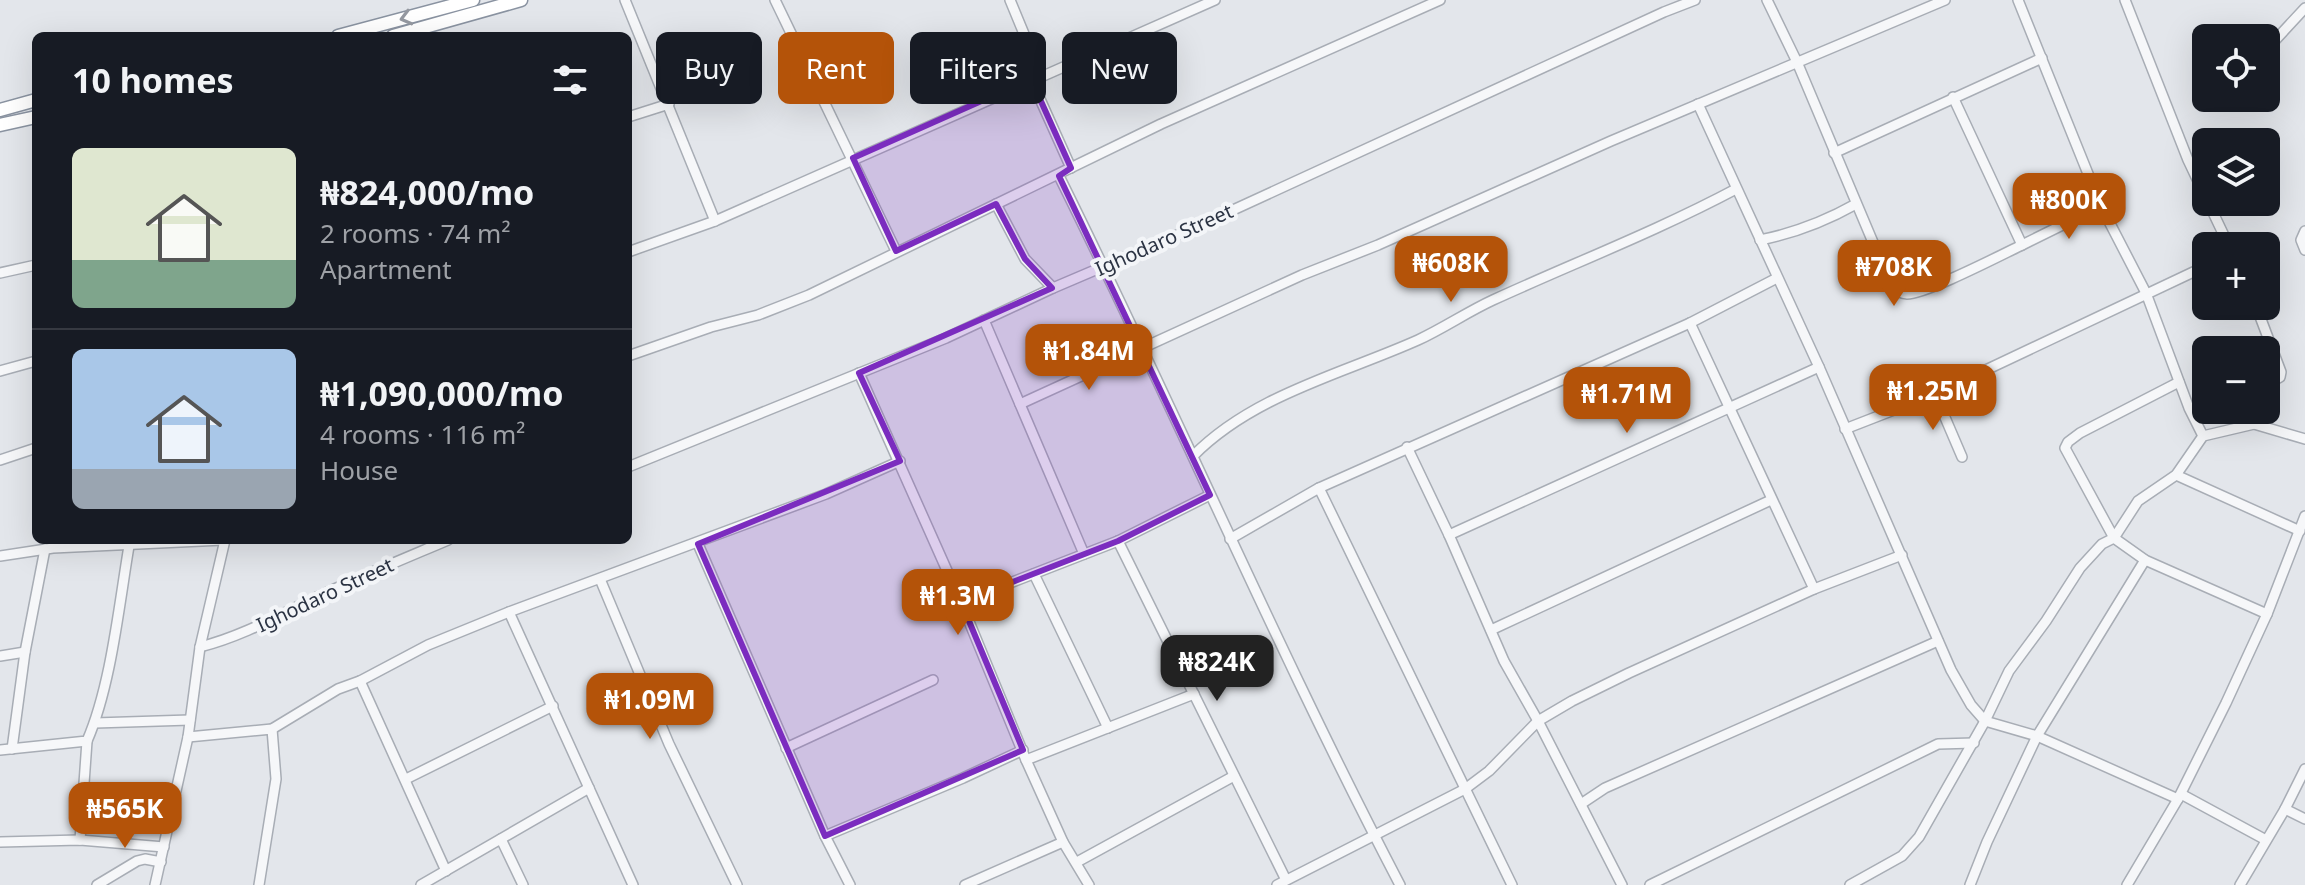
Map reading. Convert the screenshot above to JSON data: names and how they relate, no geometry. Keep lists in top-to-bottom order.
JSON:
{
  "streets": {
    "street": ["Ighodaro Street"]
  },
  "page": {
    "map_buttons": ["+", "−"],
    "chip": [
      "Buy",
      "Rent",
      "Filters",
      "New"
    ],
    "heading": "10 homes",
    "list": [
      {
        "name": "₦824,000/mo",
        "note": "2 rooms · 74 m² · Apartment"
      },
      {
        "name": "₦1,090,000/mo",
        "note": "4 rooms · 116 m² · House"
      }
    ],
    "price": [
      "₦800K",
      "₦608K",
      "₦708K",
      "₦1.84M",
      "₦1.25M",
      "₦1.71M",
      "₦1.3M",
      "₦824K",
      "₦1.09M",
      "₦565K"
    ]
  }
}
